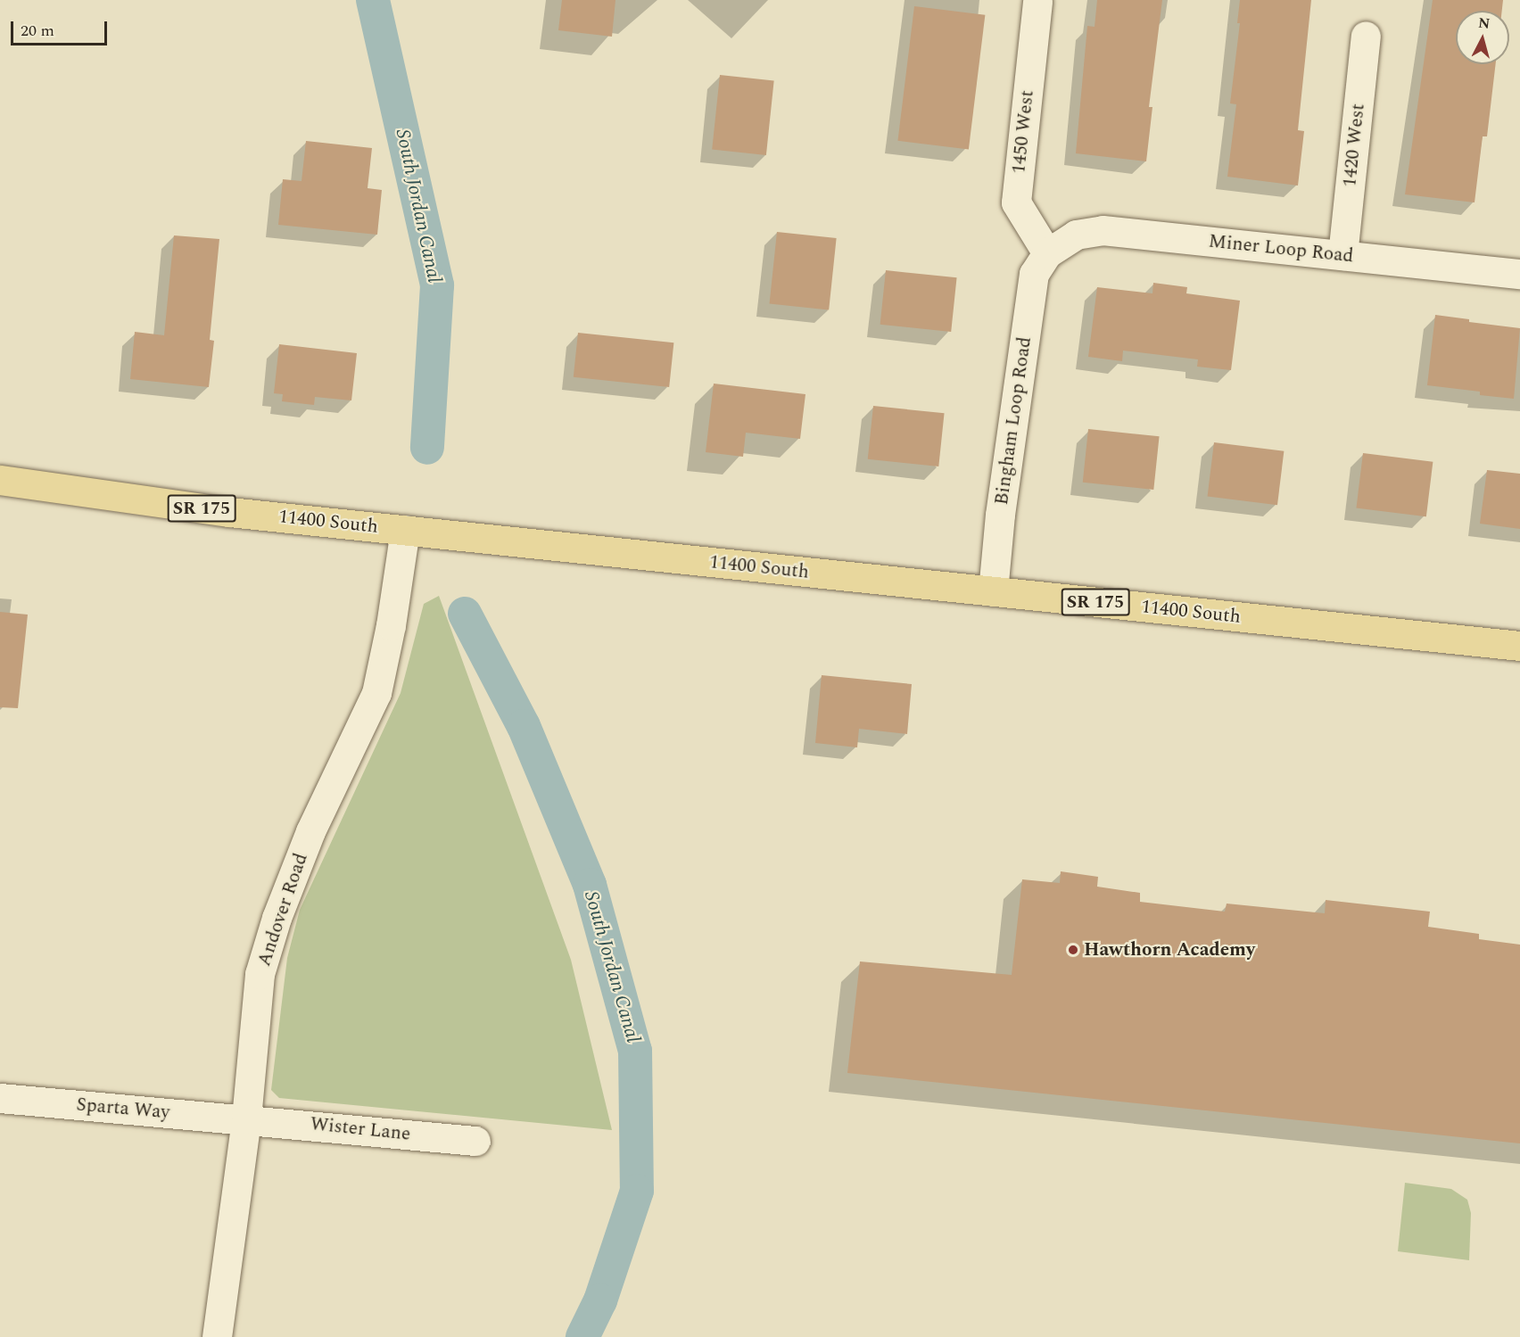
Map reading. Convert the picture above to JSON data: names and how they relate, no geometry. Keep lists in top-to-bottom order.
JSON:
{
  "streets": {
    "main road": ["SR 175", "11400 South"],
    "street": [
      "1450 West",
      "1420 West",
      "Miner Loop Road",
      "Bingham Loop Road",
      "Andover Road",
      "Sparta Way",
      "Wister Lane"
    ]
  },
  "crossings": [
    ["1450 West", "Miner Loop Road"],
    ["1450 West", "Bingham Loop Road"],
    ["1420 West", "Miner Loop Road"],
    ["Miner Loop Road", "Bingham Loop Road"],
    ["Bingham Loop Road", "11400 South"],
    ["11400 South", "Andover Road"],
    ["Andover Road", "Sparta Way"],
    ["Andover Road", "Wister Lane"],
    ["Sparta Way", "Wister Lane"]
  ],
  "water": ["South Jordan Canal"],
  "places": ["Hawthorn Academy"],
  "scale_bar": "20 m",
  "north": "top"
}
